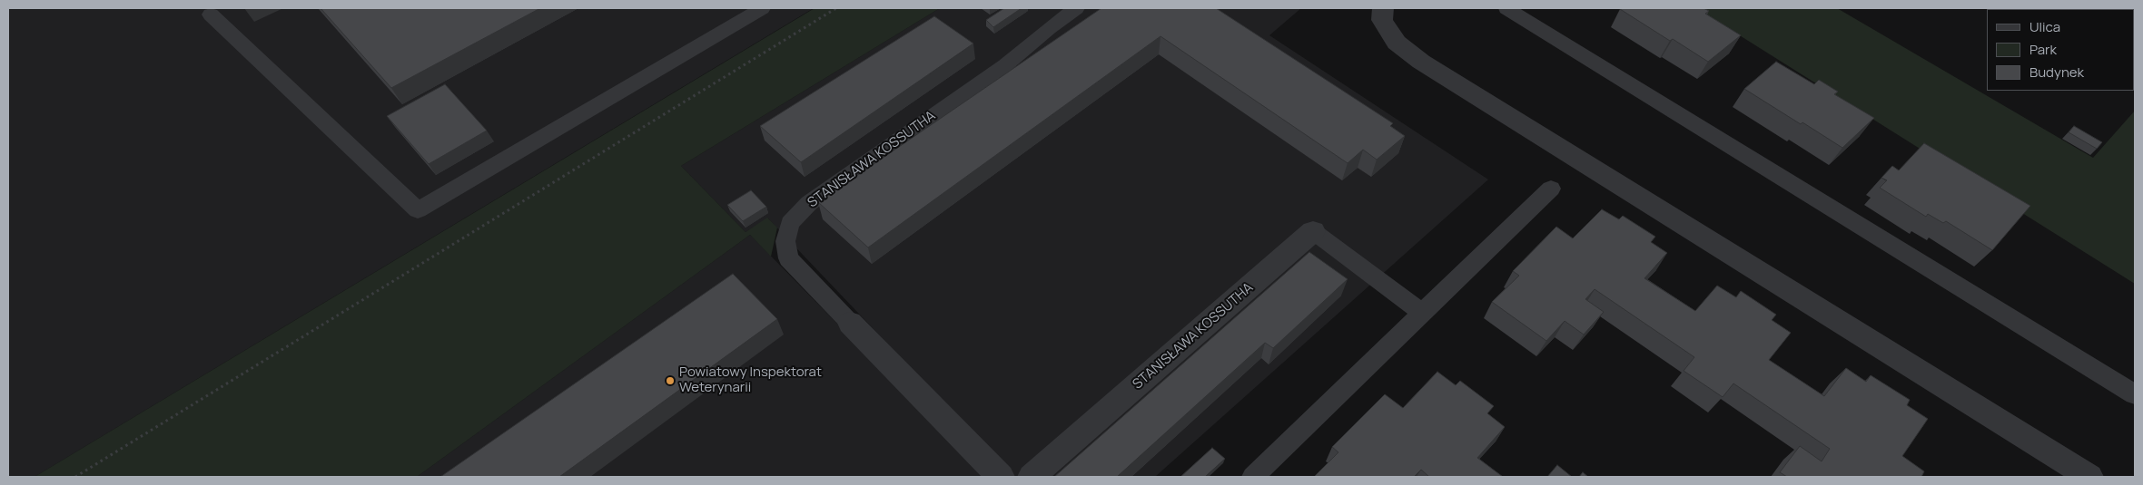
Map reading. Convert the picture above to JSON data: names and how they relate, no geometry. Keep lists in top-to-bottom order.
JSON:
{
  "streets": {
    "street": ["STANISŁAWA KOSSUTHA"]
  },
  "places": ["Powiatowy Inspektorat Weterynarii"],
  "legend": ["Ulica", "Park", "Budynek"]
}
